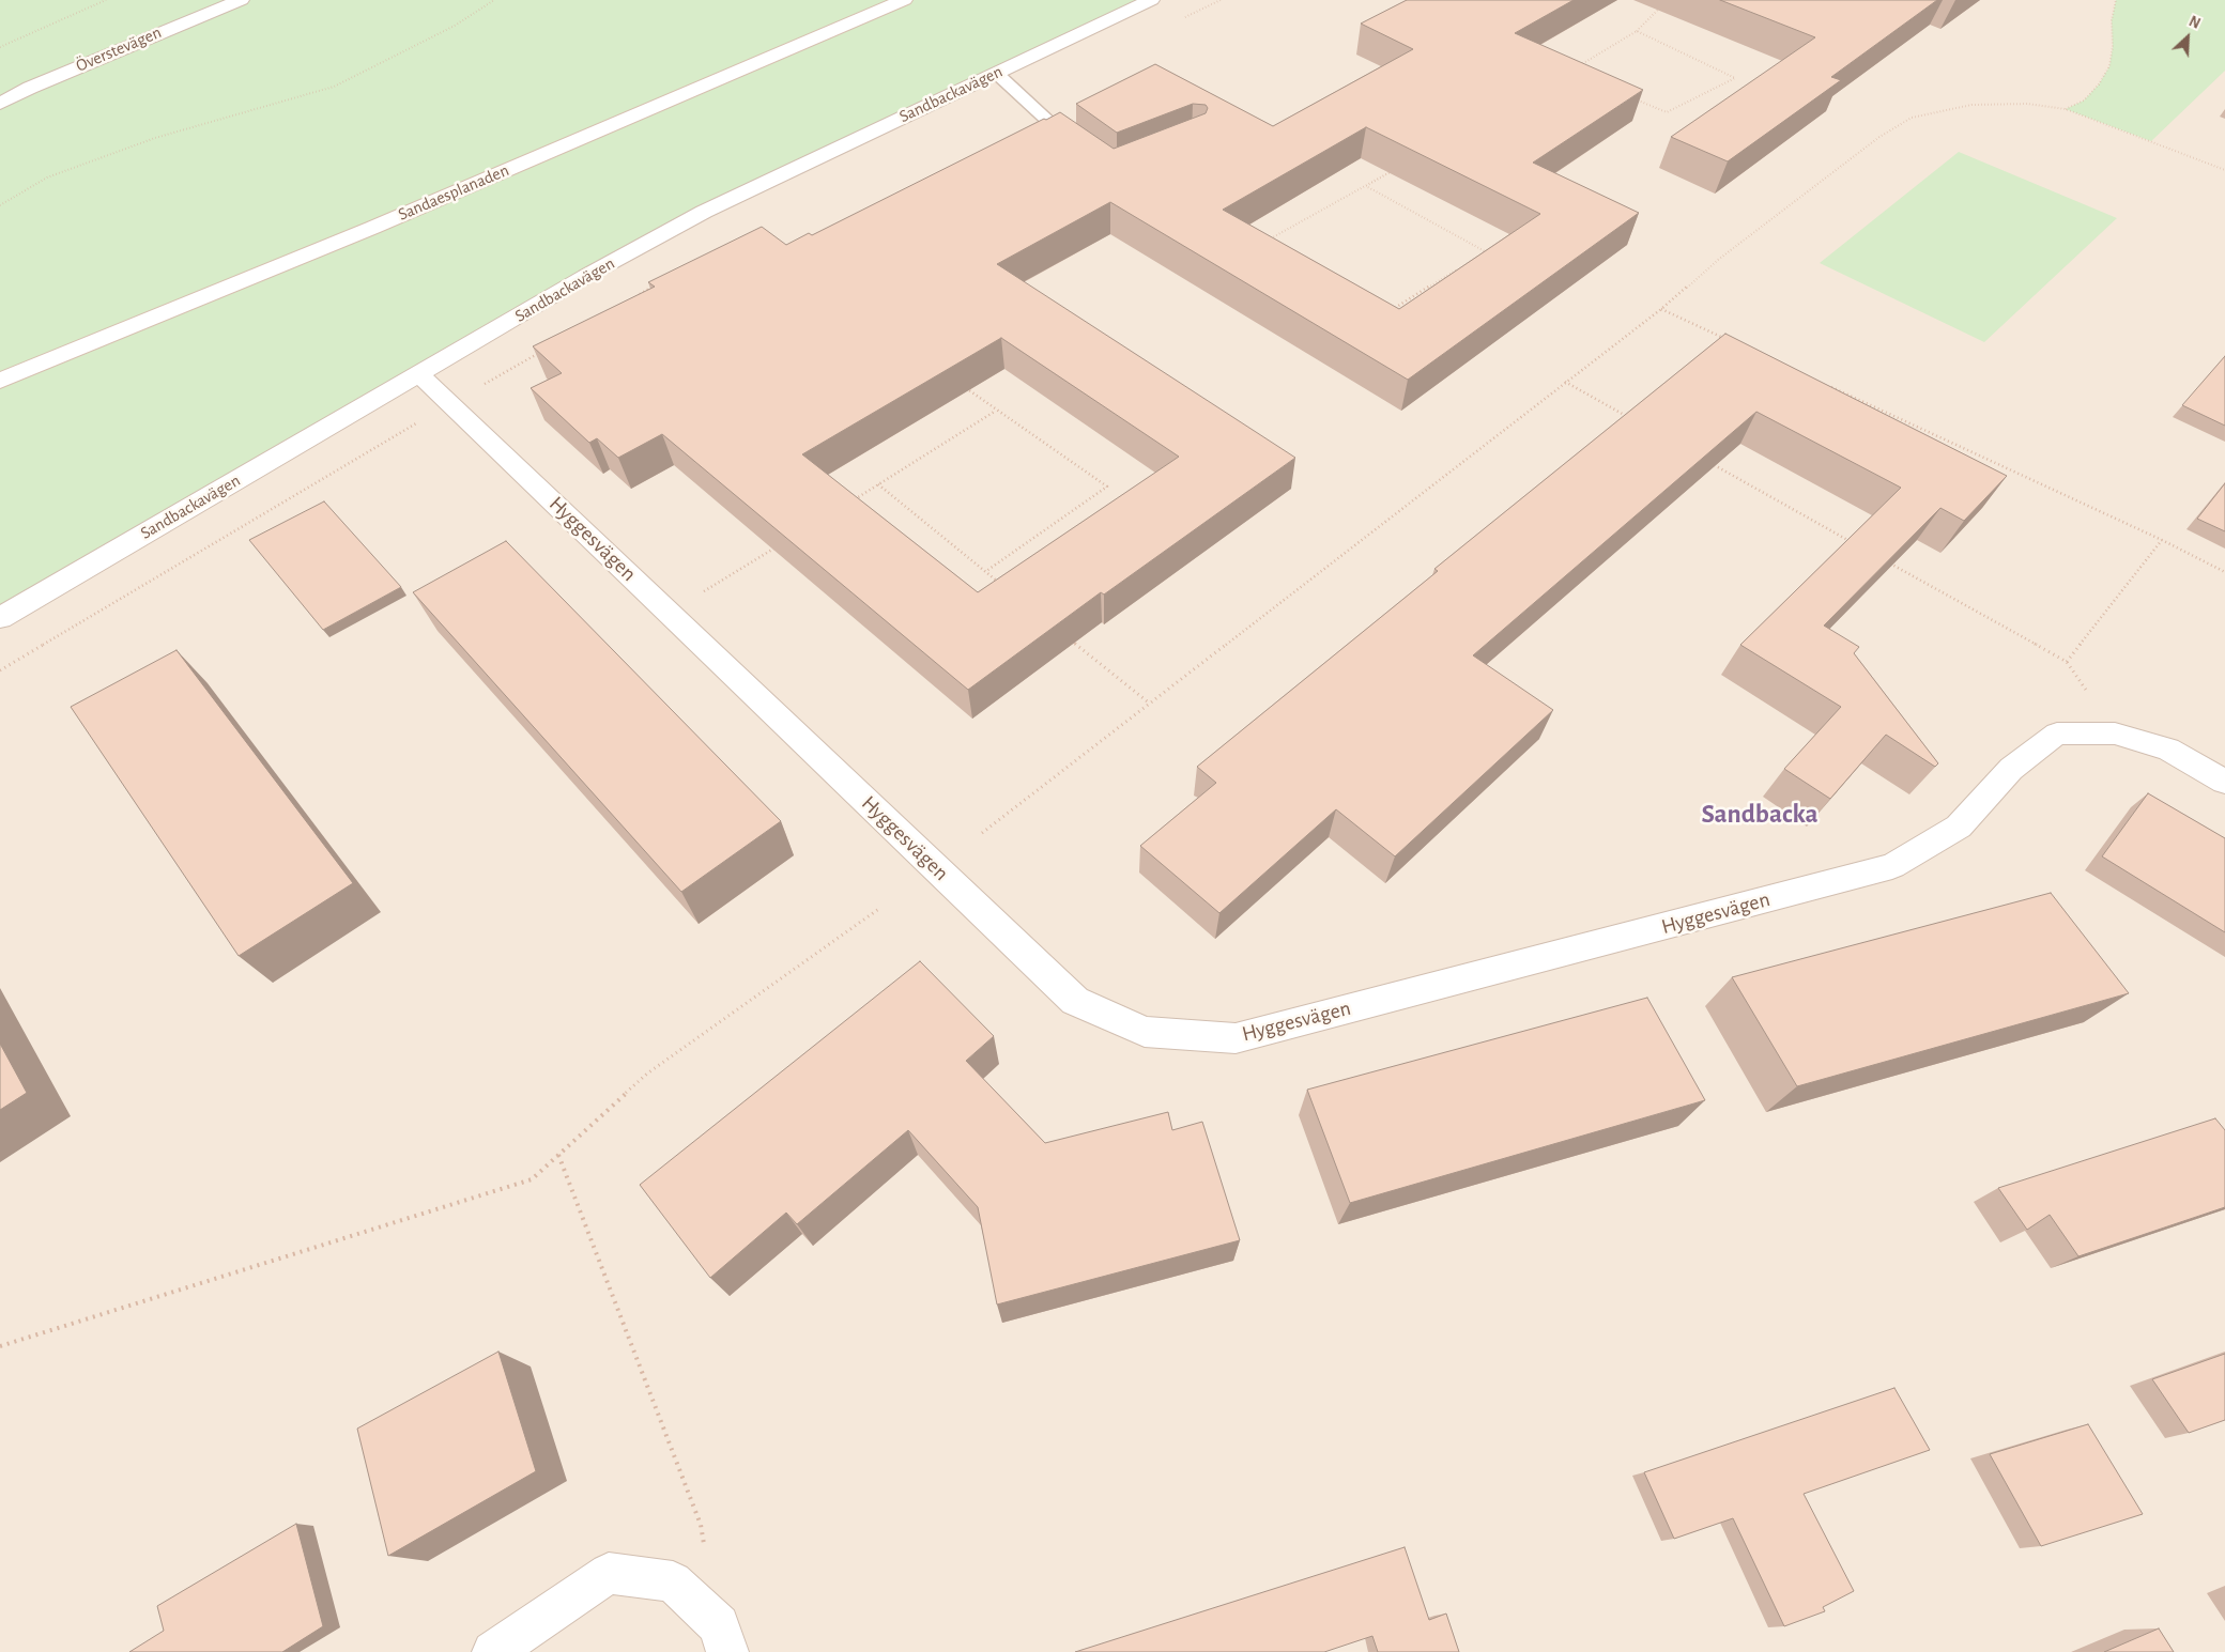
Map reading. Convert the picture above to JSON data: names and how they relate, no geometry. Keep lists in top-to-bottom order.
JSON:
{
  "streets": {
    "street": [
      "Överstevägen",
      "Sandbackavägen",
      "Sandaesplanaden",
      "Hyggesvägen"
    ]
  },
  "crossings": [
    ["Sandbackavägen", "Hyggesvägen"]
  ],
  "districts": ["Sandbacka"],
  "north": "top right"
}
